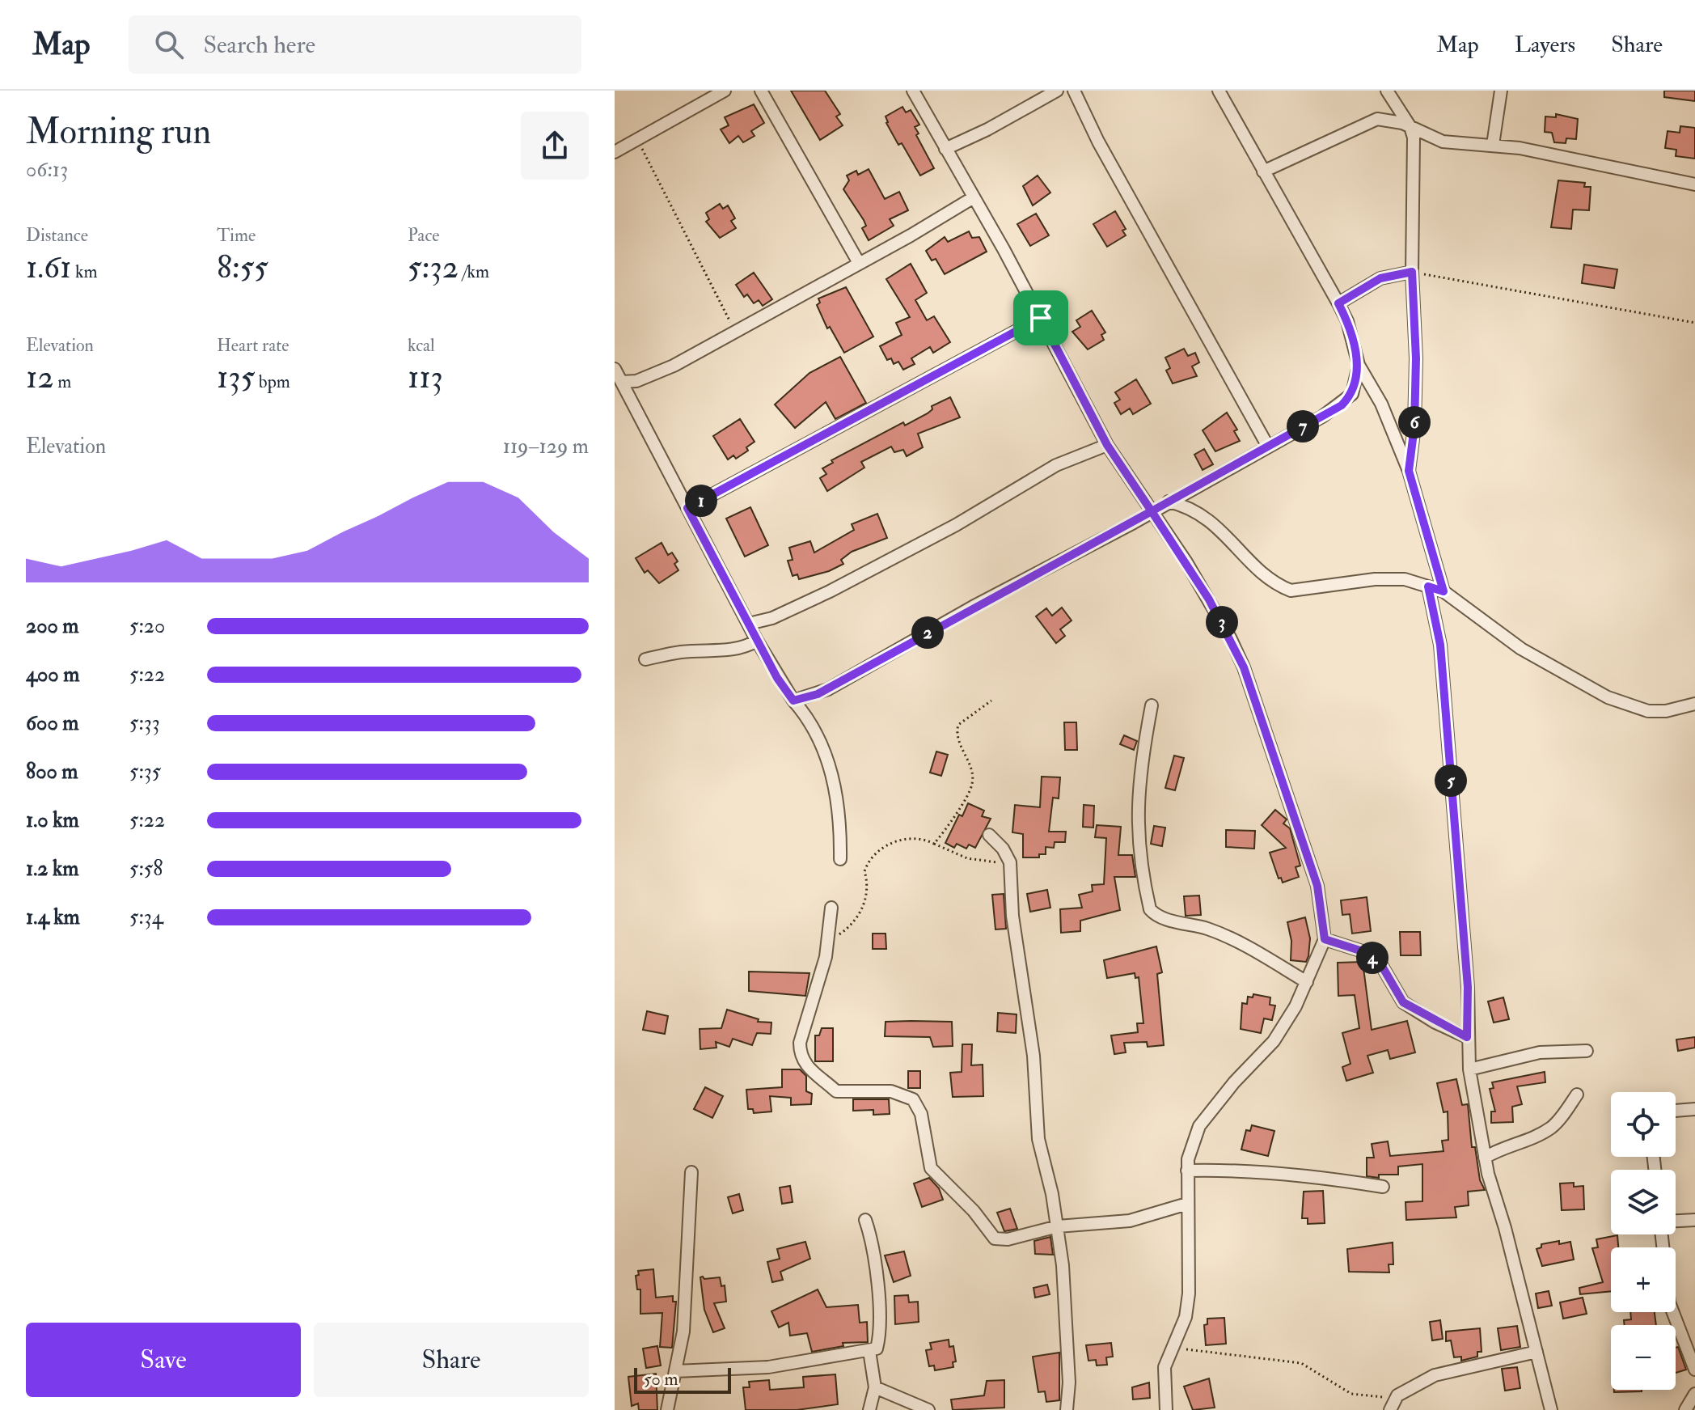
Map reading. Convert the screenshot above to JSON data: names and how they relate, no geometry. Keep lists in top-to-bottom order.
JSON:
{
  "scale_bar": "50 m",
  "page": {
    "header": "Map",
    "search": "Search here",
    "nav": ["Map", "Layers", "Share"],
    "heading": ["Morning run", "06:13"],
    "stats": [
      ["Distance", "1.61 km"],
      ["Time", "8:55"],
      ["Pace", "5:32 /km"],
      ["Elevation", "12 m"],
      ["Heart rate", "135 bpm"],
      ["kcal", "113"]
    ],
    "pins": [
      "6",
      "7",
      "1",
      "3",
      "2",
      "5",
      "4"
    ],
    "chart": ["Elevation", "119–129 m"],
    "list": [
      {
        "name": "200 m",
        "note": "5:20"
      },
      {
        "name": "400 m",
        "note": "5:22"
      },
      {
        "name": "600 m",
        "note": "5:33"
      },
      {
        "name": "800 m",
        "note": "5:35"
      },
      {
        "name": "1.0 km",
        "note": "5:22"
      },
      {
        "name": "1.2 km",
        "note": "5:58"
      },
      {
        "name": "1.4 km",
        "note": "5:34"
      }
    ],
    "map_buttons": ["+", "−"],
    "buttons": ["Save", "Share"],
    "scale": "50 m"
  }
}
